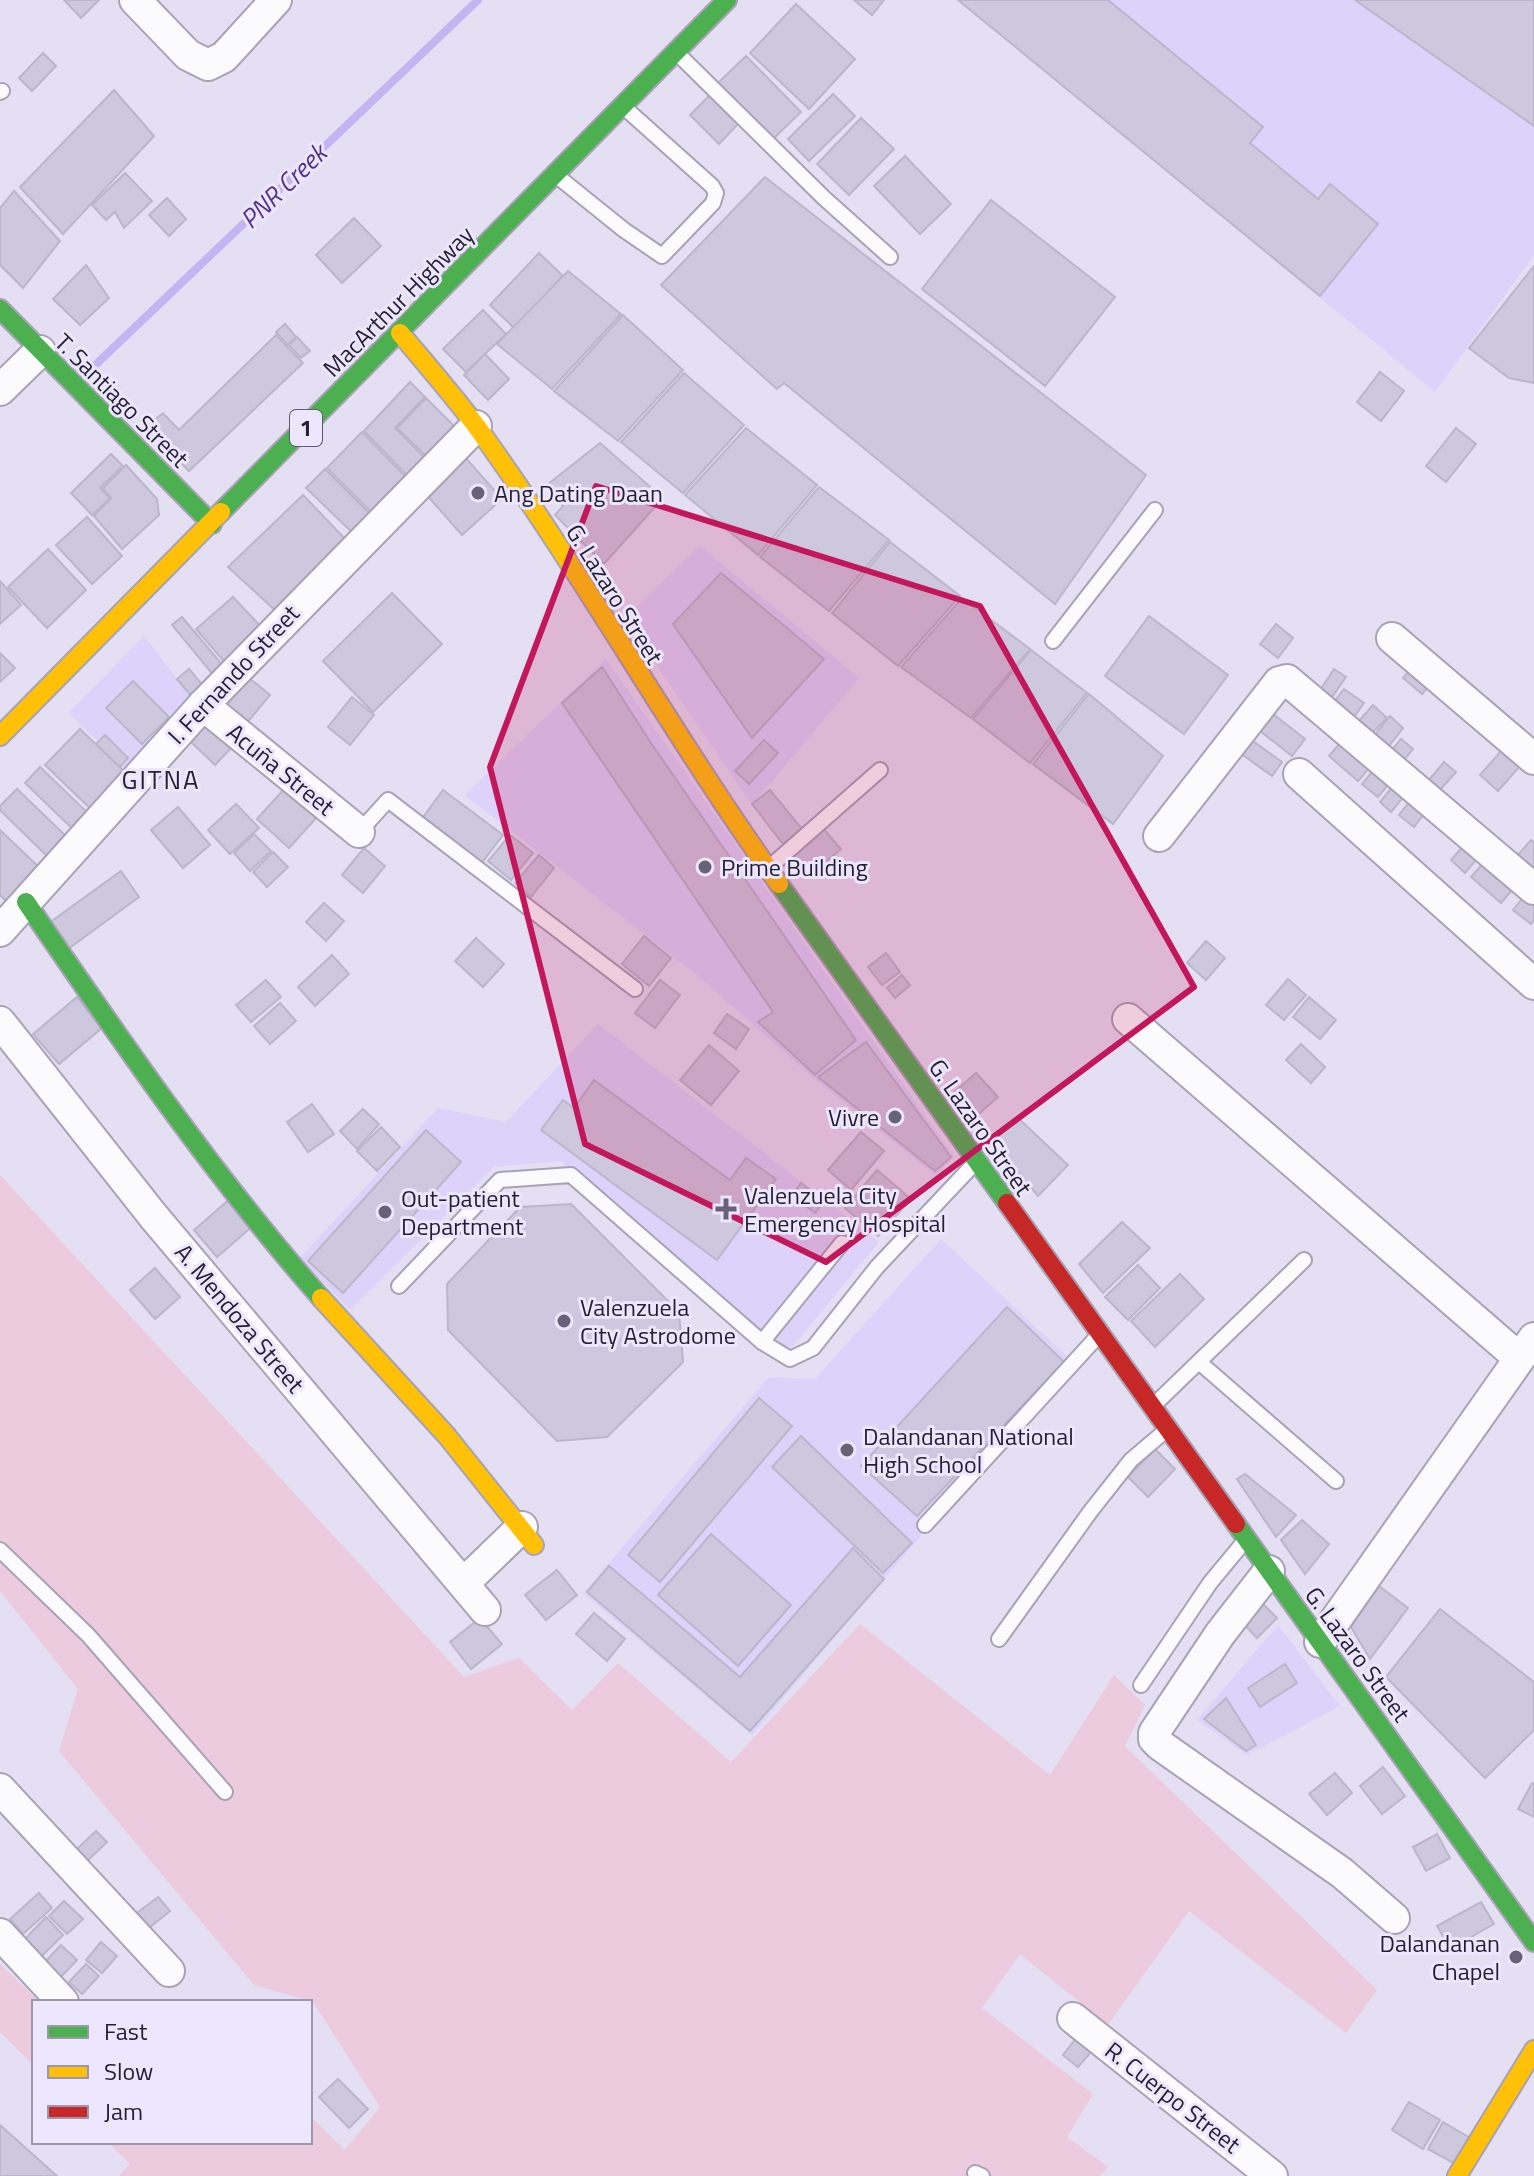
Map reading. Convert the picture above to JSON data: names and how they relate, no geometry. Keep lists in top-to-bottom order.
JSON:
{
  "streets": {
    "main road": [
      "MacArthur Highway",
      "T. Santiago Street",
      "1",
      "G. Lazaro Street"
    ],
    "street": [
      "I. Fernando Street",
      "Acuña Street",
      "A. Mendoza Street",
      "R. Cuerpo Street"
    ]
  },
  "crossings": [
    ["MacArthur Highway", "T. Santiago Street"],
    ["MacArthur Highway", "G. Lazaro Street"],
    ["G. Lazaro Street", "I. Fernando Street"],
    ["I. Fernando Street", "Acuña Street"]
  ],
  "districts": ["GITNA"],
  "water": ["PNR Creek"],
  "places": {
    "other": [
      "Ang Dating Daan",
      "Prime Building",
      "Vivre",
      "Out-patient Department",
      "Valenzuela City Astrodome",
      "Dalandanan National High School",
      "Dalandanan Chapel"
    ],
    "health": ["Valenzuela City Emergency Hospital"]
  },
  "legend": ["Fast", "Slow", "Jam"]
}
